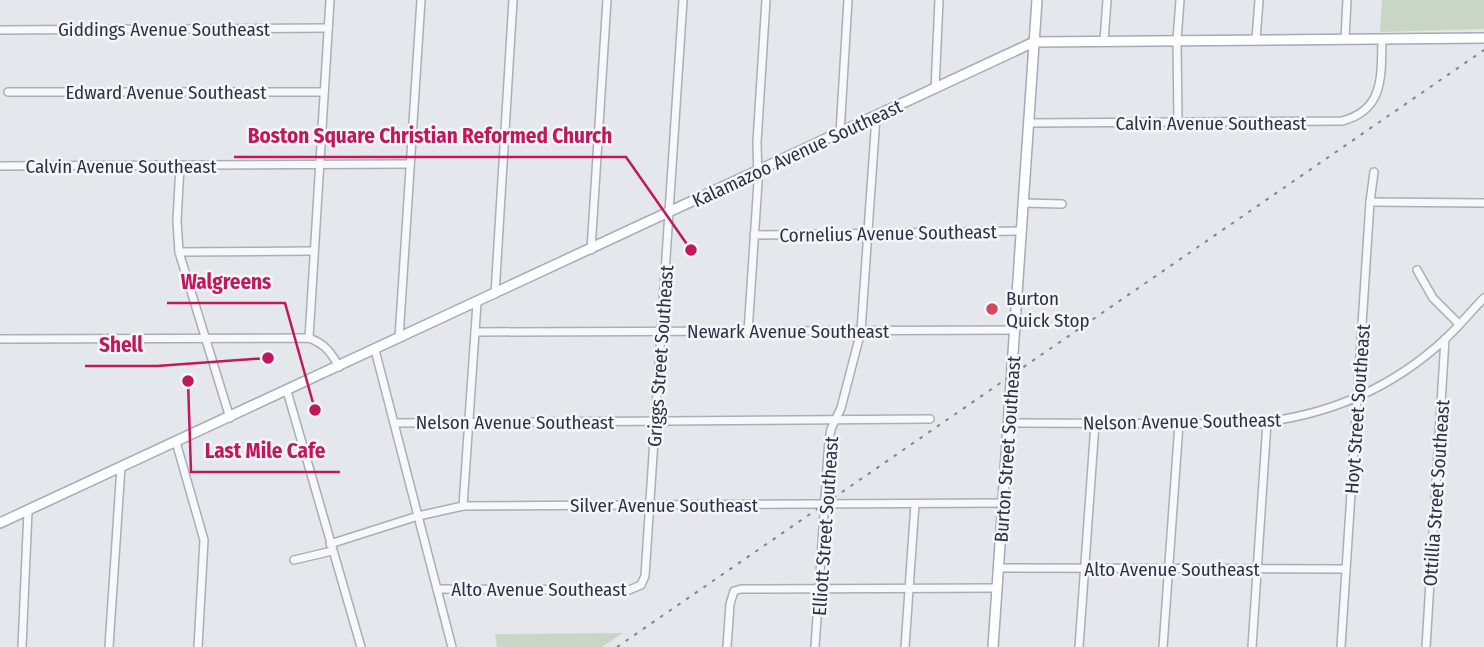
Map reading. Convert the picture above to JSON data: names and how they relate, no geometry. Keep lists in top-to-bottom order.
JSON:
{
  "streets": {
    "main road": ["Kalamazoo Avenue Southeast", "Burton Street Southeast"],
    "street": [
      "Giddings Avenue Southeast",
      "Edward Avenue Southeast",
      "Calvin Avenue Southeast",
      "Cornelius Avenue Southeast",
      "Newark Avenue Southeast",
      "Griggs Street Southeast",
      "Hoyt Street Southeast",
      "Nelson Avenue Southeast",
      "Ottillia Street Southeast",
      "Silver Avenue Southeast",
      "Elliott Street Southeast",
      "Alto Avenue Southeast"
    ]
  },
  "crossings": [
    ["Calvin Avenue Southeast", "Kalamazoo Avenue Southeast"],
    ["Calvin Avenue Southeast", "Burton Street Southeast"],
    ["Kalamazoo Avenue Southeast", "Griggs Street Southeast"],
    ["Kalamazoo Avenue Southeast", "Burton Street Southeast"],
    ["Kalamazoo Avenue Southeast", "Elliott Street Southeast"],
    ["Cornelius Avenue Southeast", "Burton Street Southeast"],
    ["Cornelius Avenue Southeast", "Elliott Street Southeast"],
    ["Newark Avenue Southeast", "Griggs Street Southeast"],
    ["Newark Avenue Southeast", "Burton Street Southeast"],
    ["Newark Avenue Southeast", "Elliott Street Southeast"],
    ["Griggs Street Southeast", "Nelson Avenue Southeast"],
    ["Griggs Street Southeast", "Silver Avenue Southeast"],
    ["Griggs Street Southeast", "Alto Avenue Southeast"],
    ["Hoyt Street Southeast", "Nelson Avenue Southeast"],
    ["Hoyt Street Southeast", "Alto Avenue Southeast"],
    ["Nelson Avenue Southeast", "Burton Street Southeast"],
    ["Nelson Avenue Southeast", "Ottillia Street Southeast"],
    ["Nelson Avenue Southeast", "Elliott Street Southeast"],
    ["Burton Street Southeast", "Silver Avenue Southeast"],
    ["Burton Street Southeast", "Alto Avenue Southeast"],
    ["Silver Avenue Southeast", "Elliott Street Southeast"]
  ],
  "places": [
    "Boston Square Christian Reformed Church",
    "Burton Quick Stop",
    "Shell",
    "Last Mile Cafe",
    "Walgreens"
  ]
}
